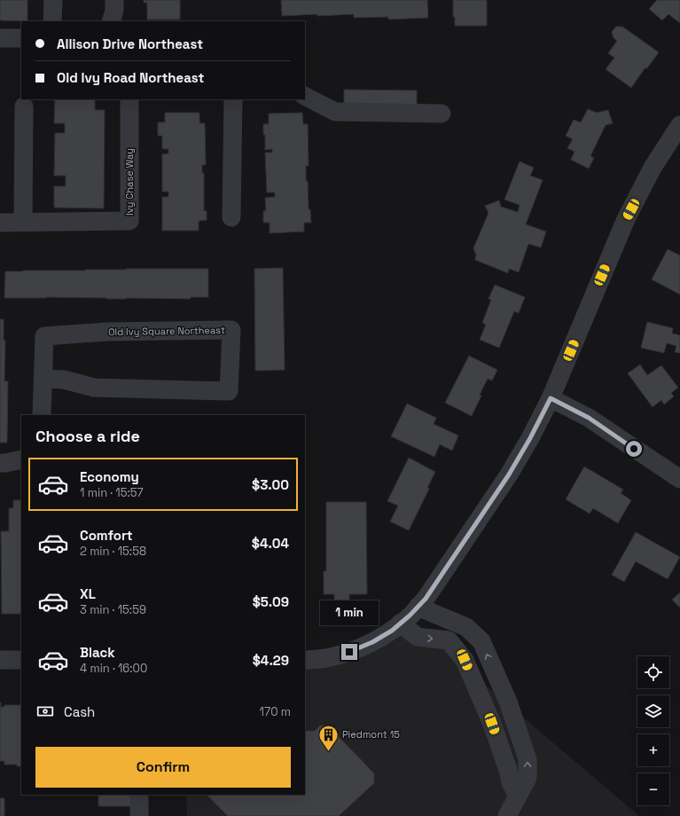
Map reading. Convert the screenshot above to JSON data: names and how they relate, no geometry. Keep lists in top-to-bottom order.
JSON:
{
  "streets": {
    "street": ["Ivy Chase Way", "Old Ivy Square Northeast"]
  },
  "places": {
    "building": ["Piedmont 15"]
  },
  "page": {
    "banner": ["Allison Drive Northeast", "Old Ivy Road Northeast"],
    "heading": "Choose a ride",
    "list": [
      {
        "name": "Economy",
        "note": "1 min · 15:57",
        "value": "$3.00"
      },
      {
        "name": "Comfort",
        "note": "2 min · 15:58",
        "value": "$4.04"
      },
      {
        "name": "XL",
        "note": "3 min · 15:59",
        "value": "$5.09"
      },
      {
        "name": "Black",
        "note": "4 min · 16:00",
        "value": "$4.29"
      }
    ],
    "bubble": "1 min",
    "map_buttons": ["+", "−"],
    "pay": ["Cash", "170 m"],
    "buttons": "Confirm"
  }
}
